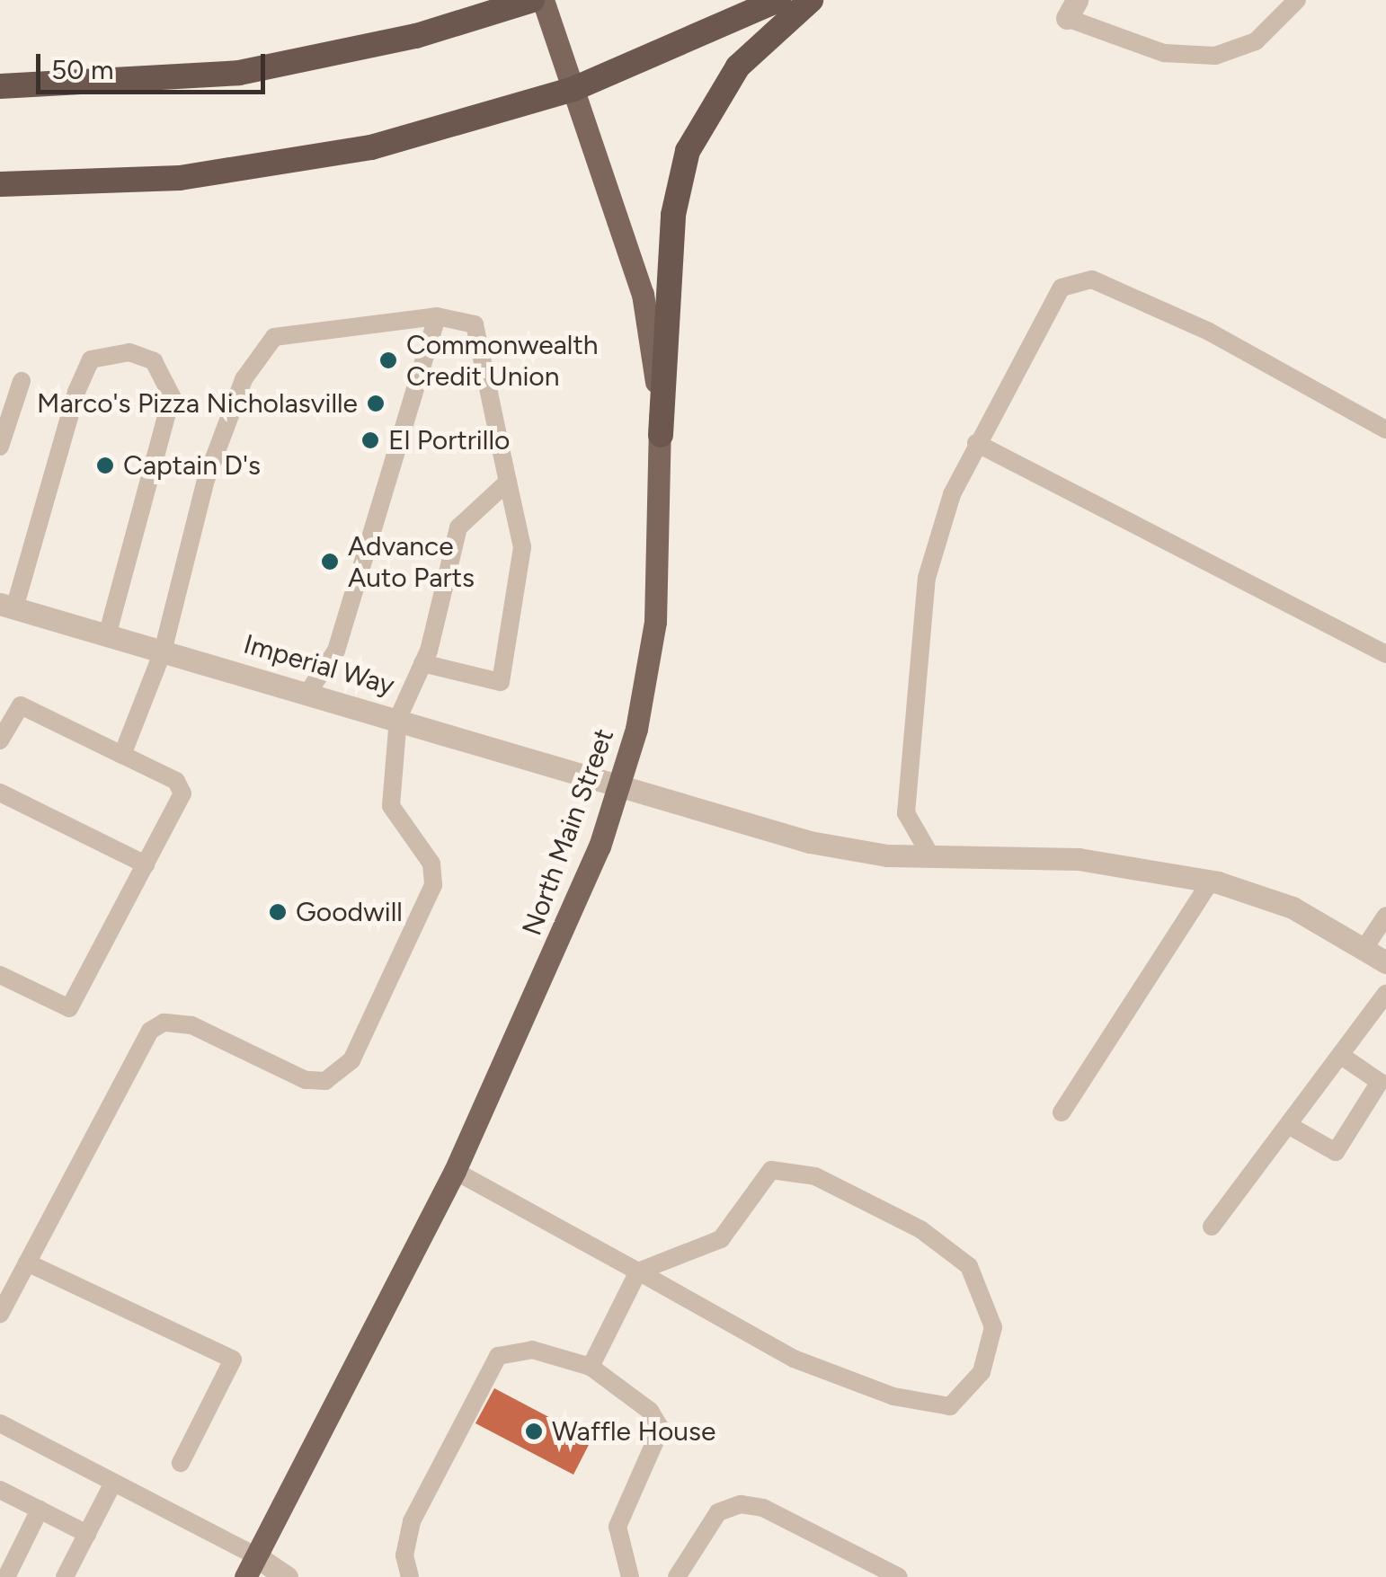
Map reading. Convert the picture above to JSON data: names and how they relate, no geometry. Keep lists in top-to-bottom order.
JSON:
{
  "streets": {
    "main road": ["North Main Street"],
    "street": ["Imperial Way"]
  },
  "crossings": [
    ["Imperial Way", "North Main Street"]
  ],
  "places": [
    "Commonwealth Credit Union",
    "Marco's Pizza Nicholasville",
    "El Portrillo",
    "Captain D's",
    "Advance Auto Parts",
    "Goodwill",
    "Waffle House"
  ],
  "scale_bar": "50 m"
}
